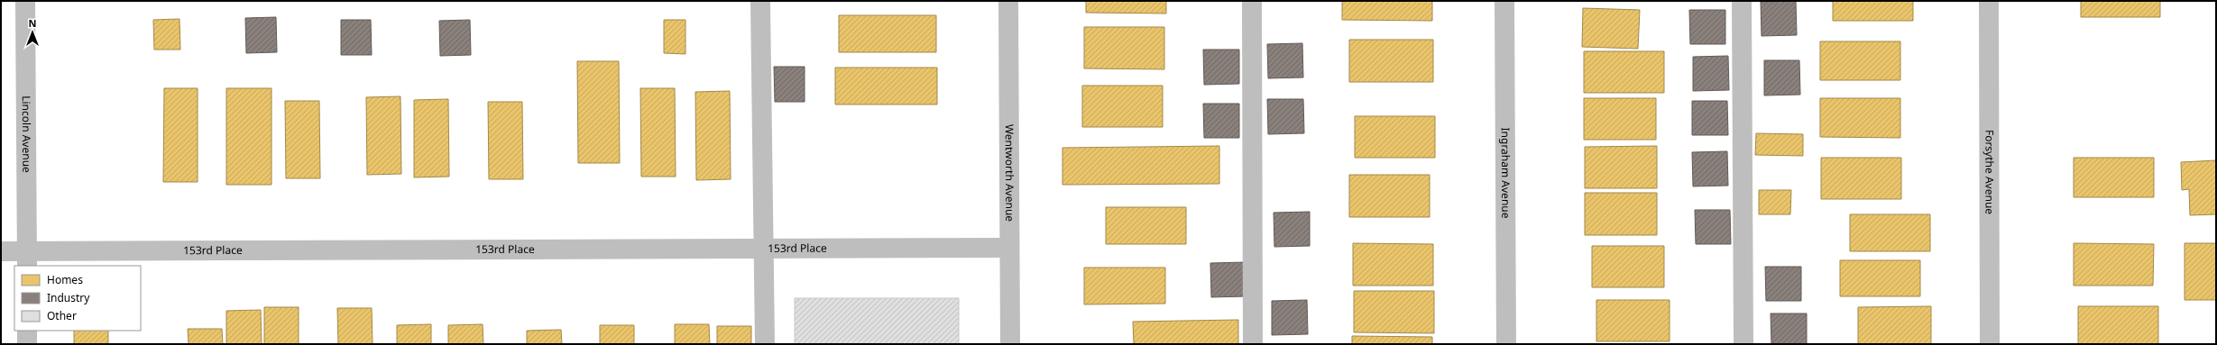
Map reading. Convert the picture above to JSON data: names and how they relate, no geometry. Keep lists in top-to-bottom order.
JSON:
{
  "streets": {
    "street": [
      "Lincoln Avenue",
      "Wentworth Avenue",
      "Ingraham Avenue",
      "Forsythe Avenue",
      "153rd Place"
    ]
  },
  "crossings": [
    ["Lincoln Avenue", "153rd Place"],
    ["Wentworth Avenue", "153rd Place"]
  ],
  "legend": ["Homes", "Industry", "Other"],
  "north": "top"
}
